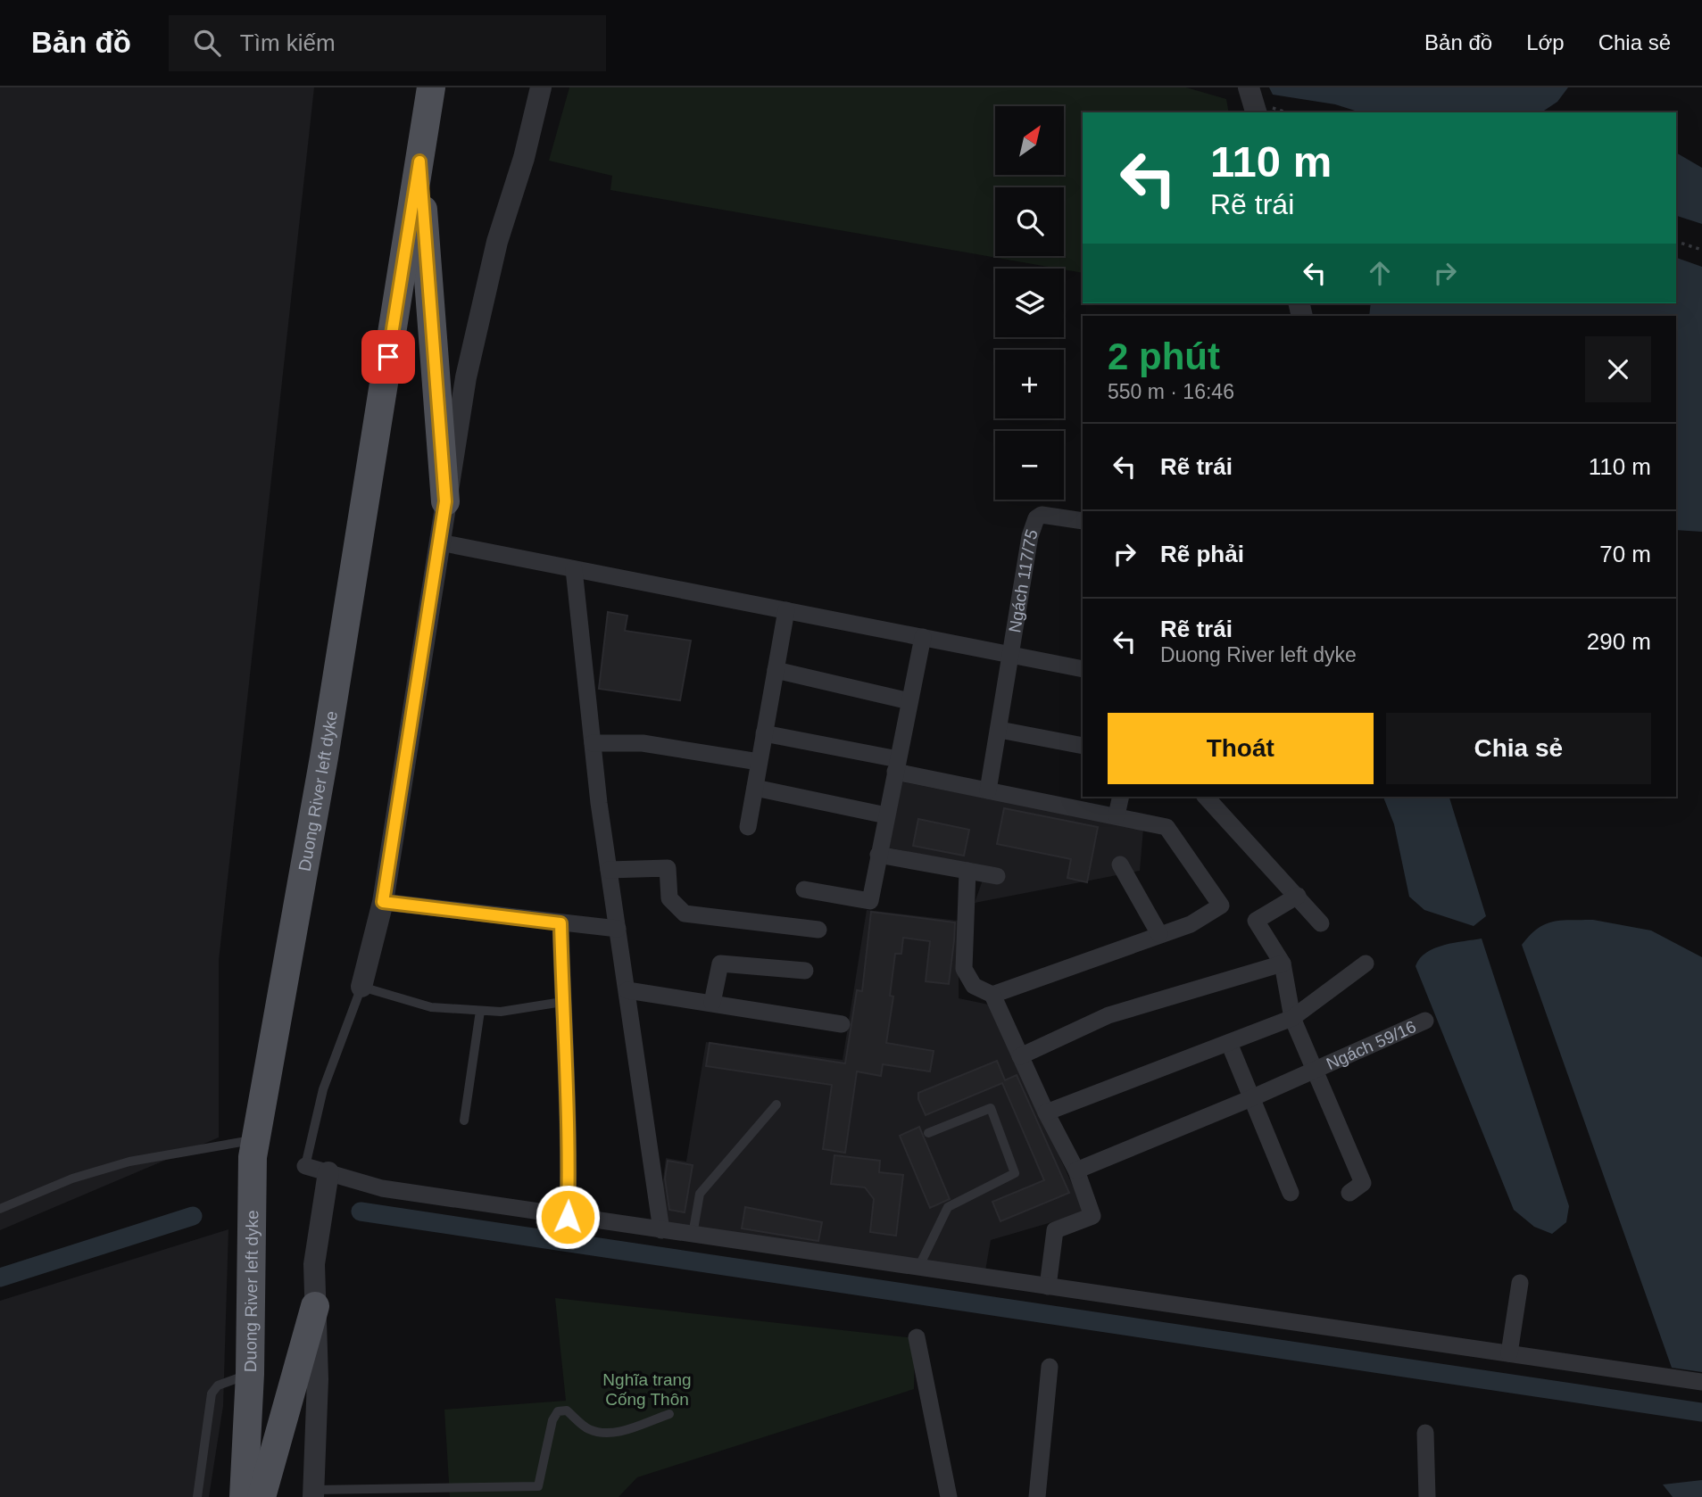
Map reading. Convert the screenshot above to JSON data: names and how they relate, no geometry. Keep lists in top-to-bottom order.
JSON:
{
  "streets": {
    "main road": ["Duong River left dyke"],
    "street": ["Ngách 117/75", "Ngách 59/16"]
  },
  "parks": ["Nghĩa trang Cống Thôn"],
  "north": "top right",
  "page": {
    "header": "Bản đồ",
    "search": "Tìm kiếm",
    "nav": ["Bản đồ", "Lớp", "Chia sẻ"],
    "map_buttons": ["+", "−"],
    "turn": ["110 m", "Rẽ trái"],
    "heading": ["2 phút", "550 m · 16:46"],
    "list": [
      {
        "name": "Rẽ trái",
        "value": "110 m"
      },
      {
        "name": "Rẽ phải",
        "value": "70 m"
      },
      {
        "name": "Rẽ trái",
        "note": "Duong River left dyke",
        "value": "290 m"
      }
    ],
    "buttons": ["Thoát", "Chia sẻ"]
  }
}
